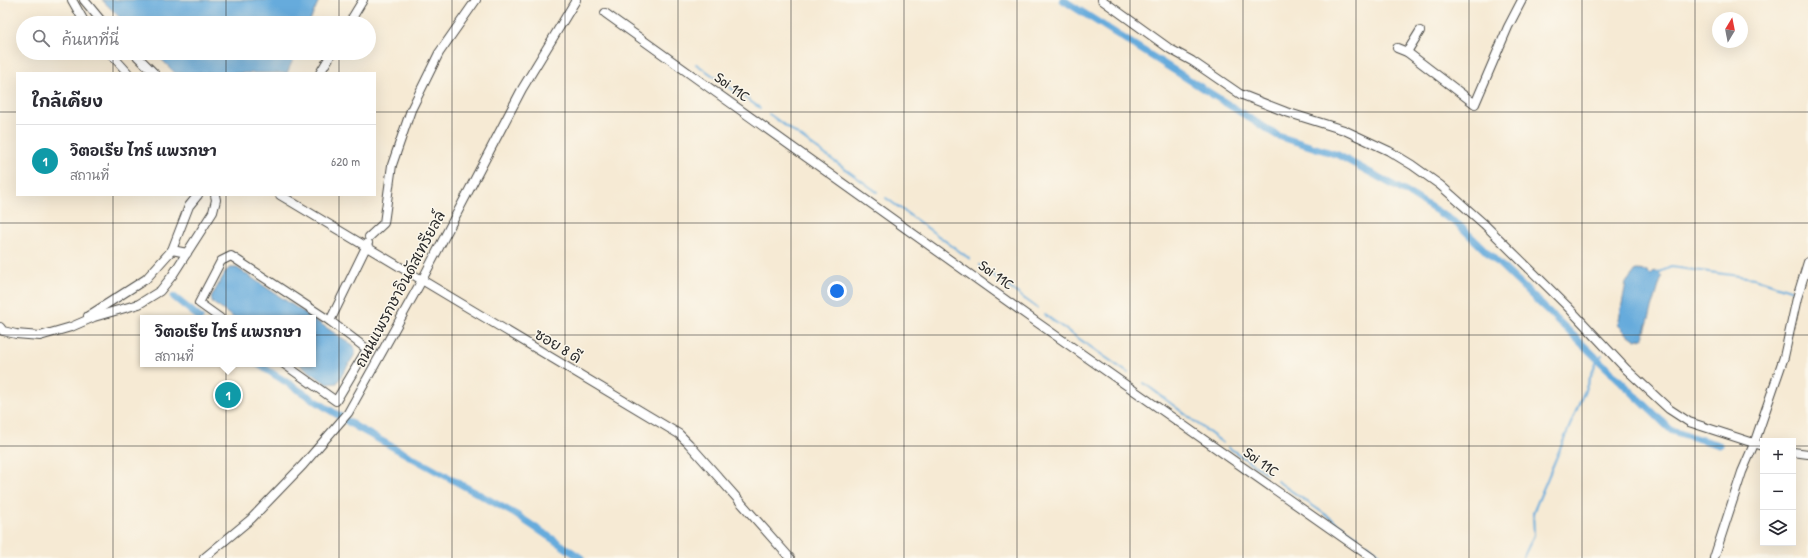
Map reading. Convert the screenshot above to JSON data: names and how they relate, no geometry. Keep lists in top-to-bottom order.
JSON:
{
  "streets": {
    "street": ["Soi 11C", "ถนนแพรกษาอินดัสเทรียลล์", "ซอย 8 ดี"]
  },
  "crossings": [
    ["ถนนแพรกษาอินดัสเทรียลล์", "ซอย 8 ดี"]
  ],
  "north": "top",
  "page": {
    "search": "ค้นหาที่นี่",
    "heading": "ใกล้เคียง",
    "list": [
      {
        "mark": "1",
        "name": "วิตอเรีย ไทร์ แพรกษา",
        "note": "สถานที่",
        "value": "620 m"
      }
    ],
    "popup": ["วิตอเรีย ไทร์ แพรกษา", "สถานที่"],
    "pins": "1",
    "map_buttons": ["+", "−"]
  }
}
